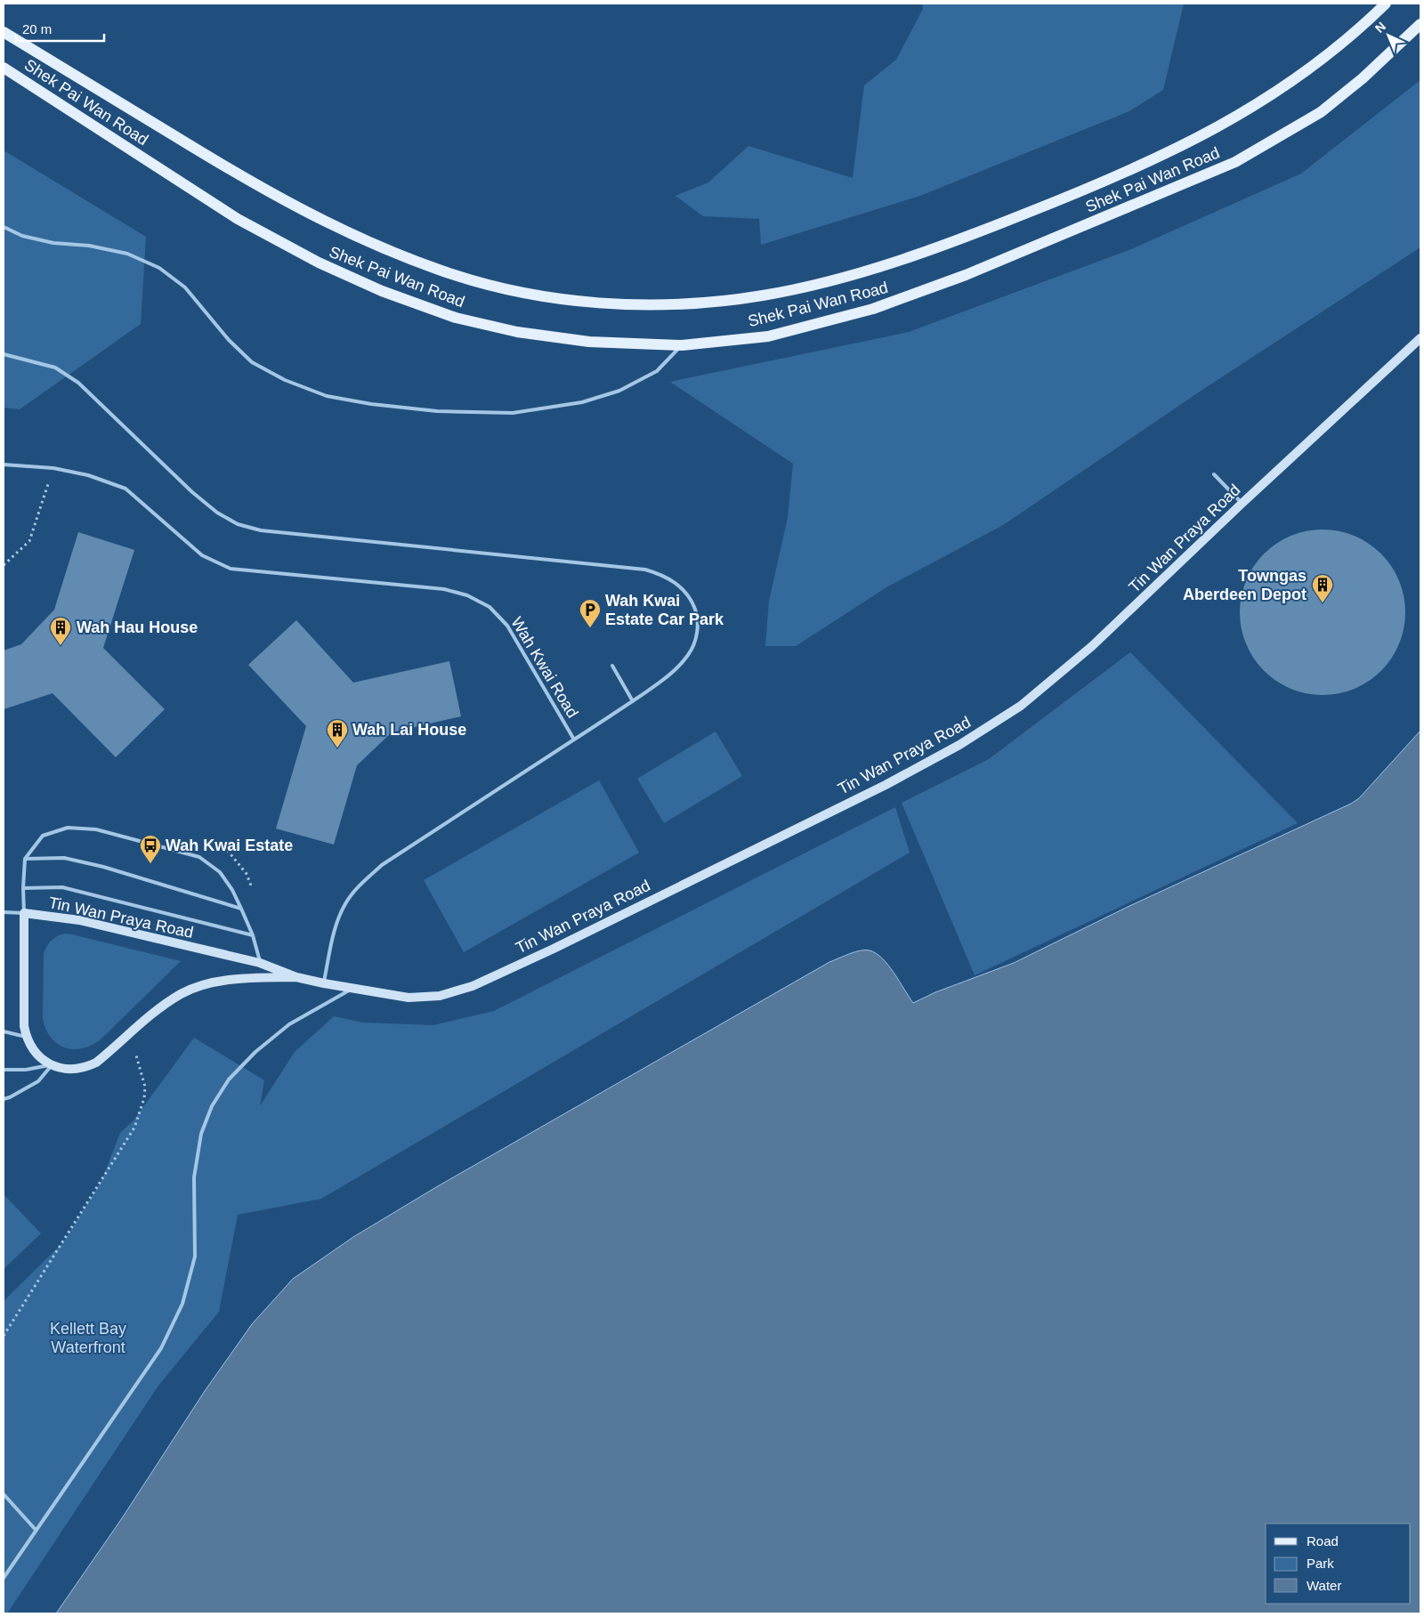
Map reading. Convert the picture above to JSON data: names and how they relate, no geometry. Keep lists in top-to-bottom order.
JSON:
{
  "streets": {
    "main road": ["Shek Pai Wan Road"],
    "street": ["Tin Wan Praya Road"],
    "lane": ["Wah Kwai Road"]
  },
  "crossings": [
    ["Tin Wan Praya Road", "Wah Kwai Road"]
  ],
  "parks": ["Kellett Bay Waterfront"],
  "places": {
    "building": ["Towngas Aberdeen Depot", "Wah Hau House", "Wah Lai House"],
    "parking": ["Wah Kwai Estate Car Park"],
    "bus stop": ["Wah Kwai Estate"]
  },
  "legend": ["Road", "Park", "Water"],
  "scale_bar": "20 m",
  "north": "top left"
}
